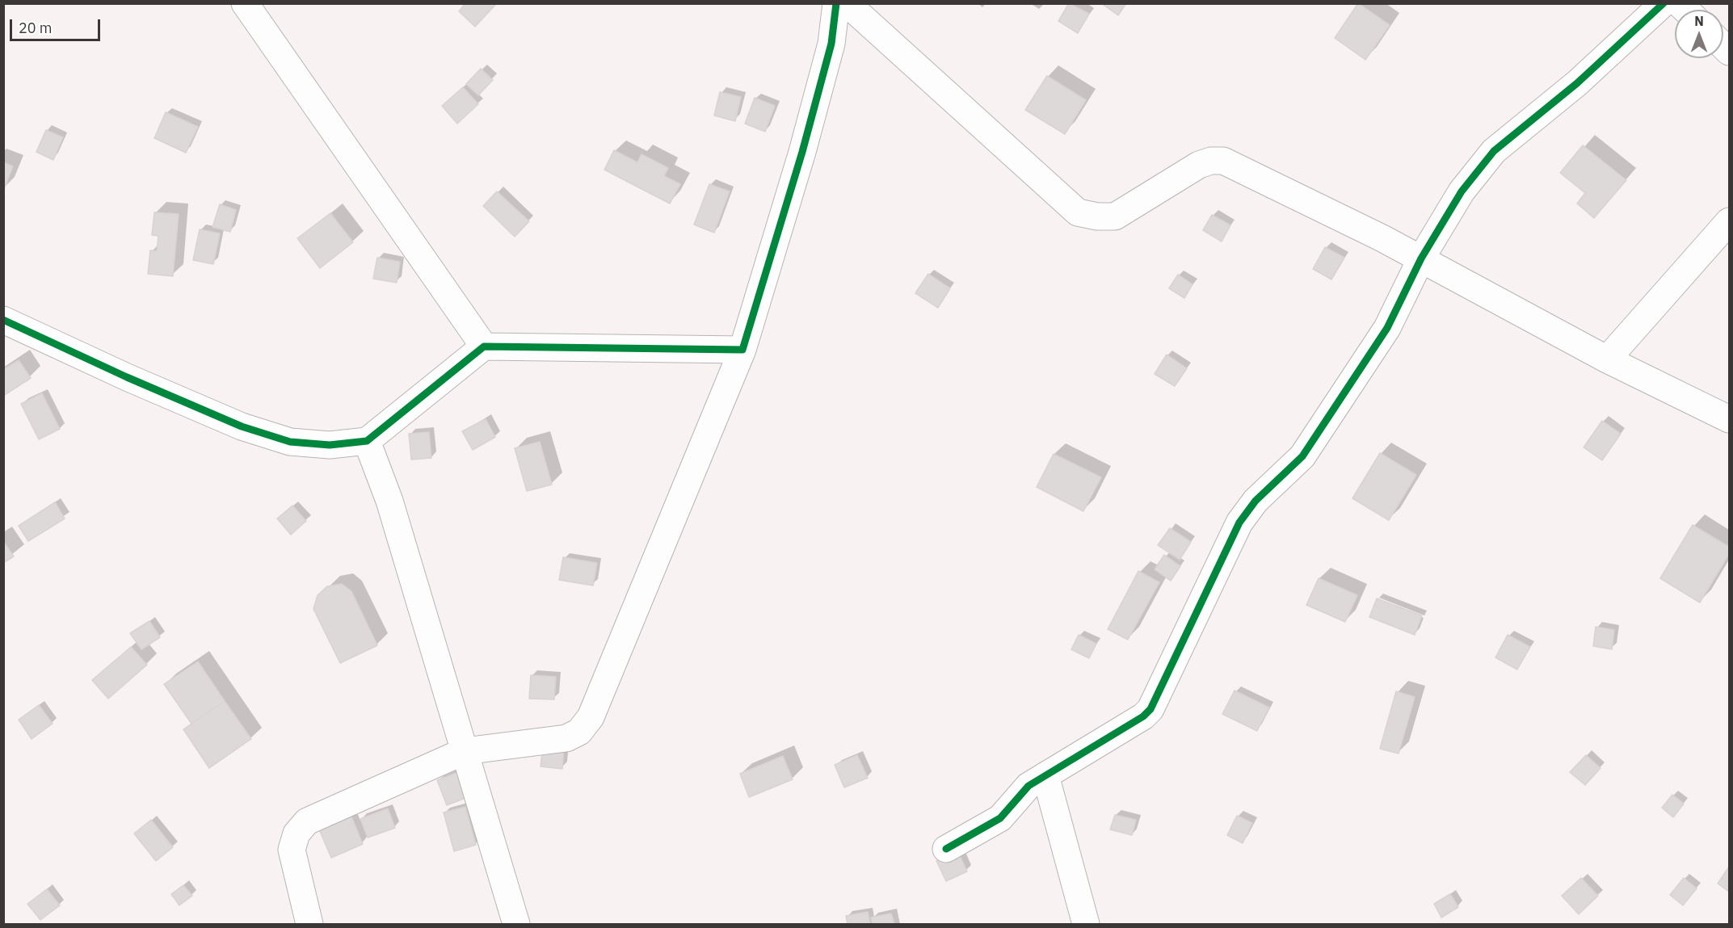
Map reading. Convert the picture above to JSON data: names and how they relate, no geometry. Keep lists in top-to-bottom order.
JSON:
{
  "scale_bar": "20 m",
  "north": "top"
}
